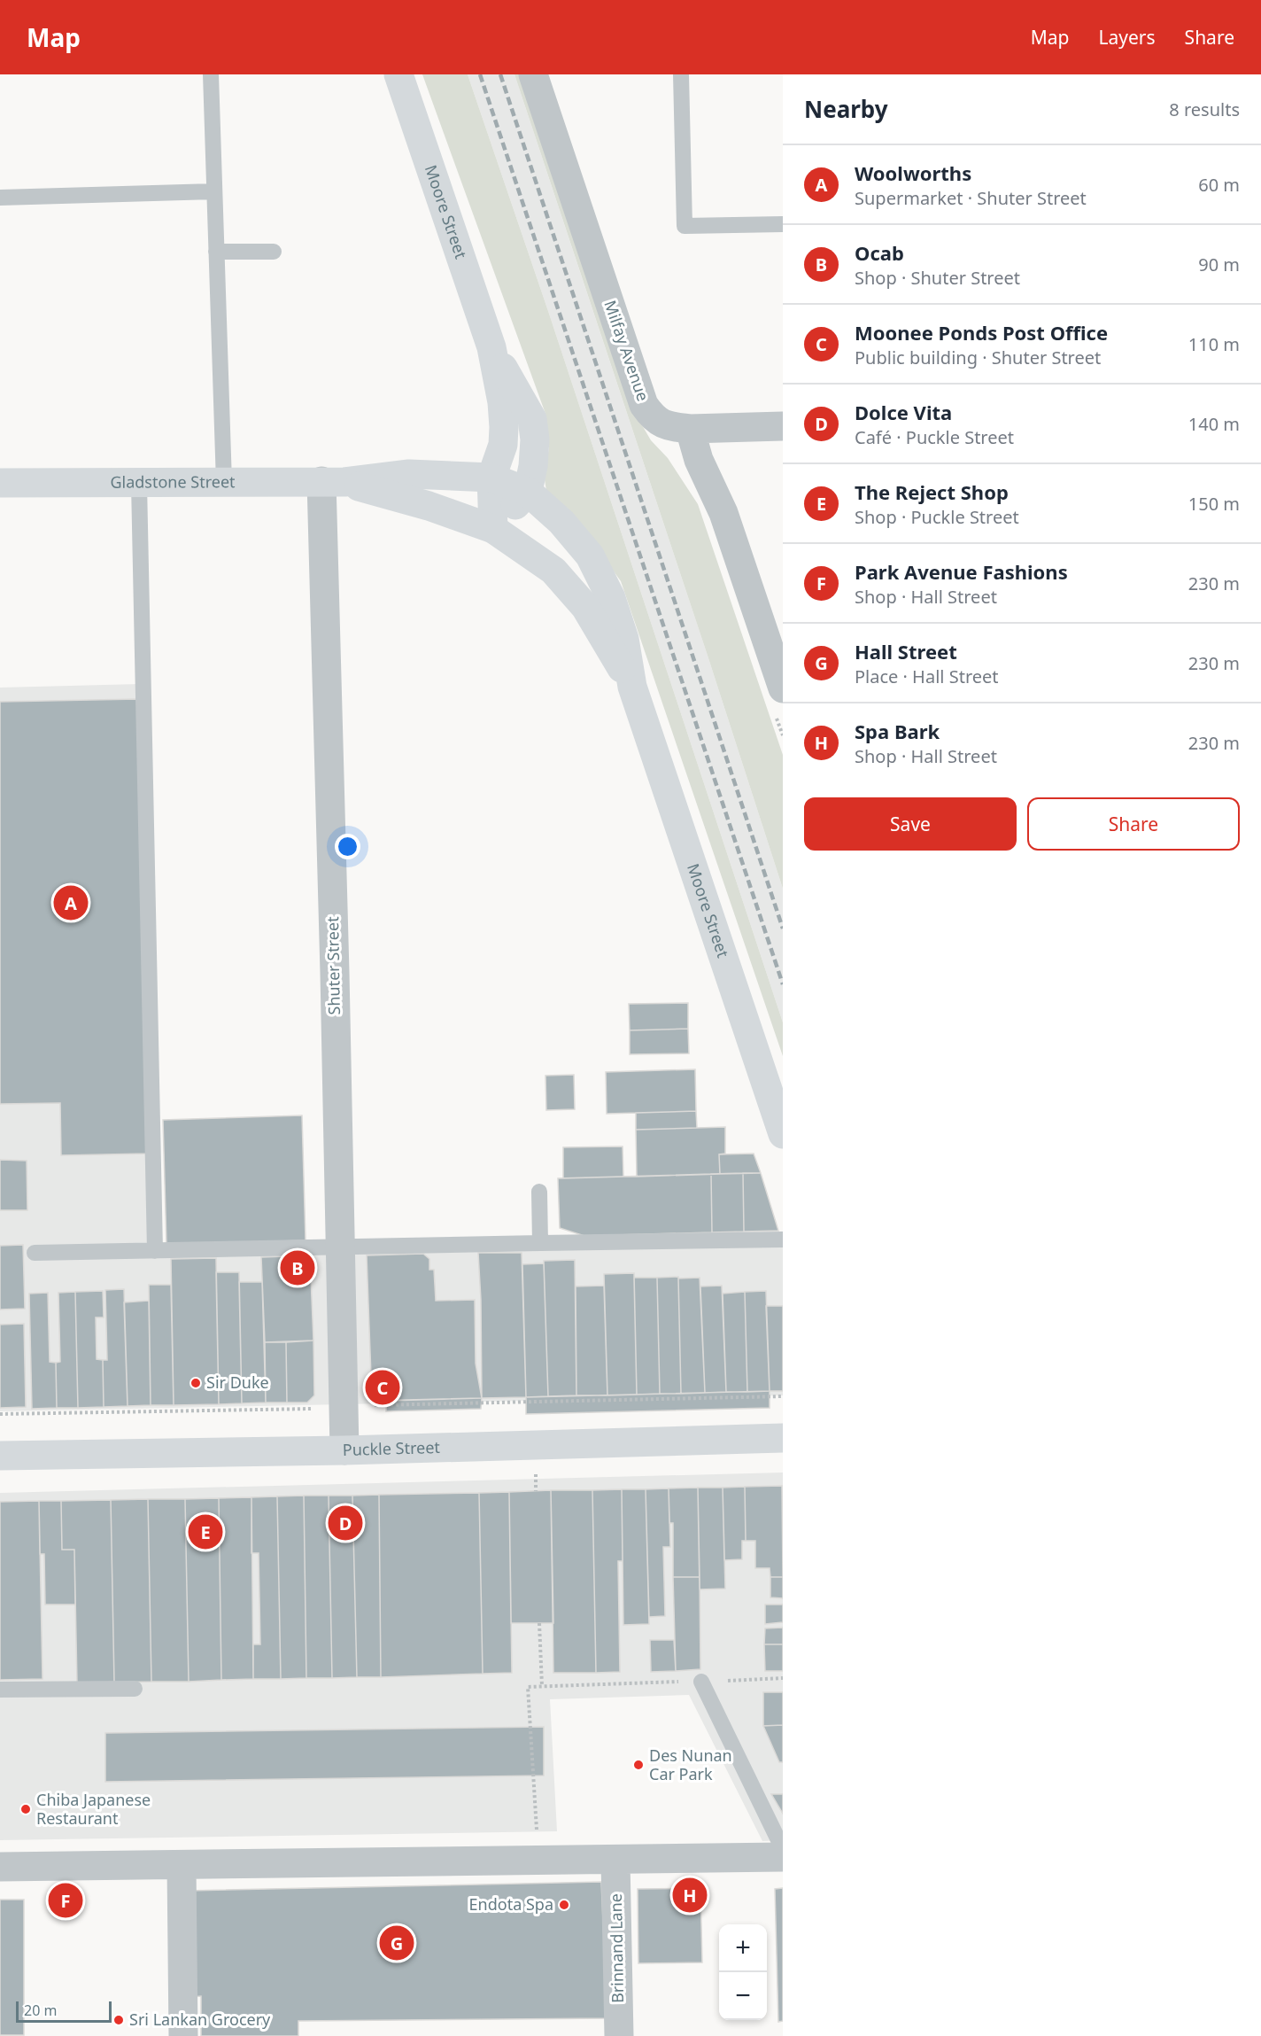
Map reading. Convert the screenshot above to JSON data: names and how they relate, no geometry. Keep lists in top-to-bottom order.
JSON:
{
  "streets": {
    "street": [
      "Moore Street",
      "Milfay Avenue",
      "Gladstone Street",
      "Shuter Street",
      "Puckle Street",
      "Brinnand Lane"
    ]
  },
  "crossings": [
    ["Moore Street", "Gladstone Street"],
    ["Gladstone Street", "Shuter Street"],
    ["Shuter Street", "Puckle Street"]
  ],
  "places": [
    "Sir Duke",
    "Des Nunan Car Park",
    "Chiba Japanese Restaurant",
    "Endota Spa",
    "Sri Lankan Grocery"
  ],
  "scale_bar": "20 m",
  "page": {
    "header": "Map",
    "nav": ["Map", "Layers", "Share"],
    "heading": ["Nearby", "8 results"],
    "list": [
      {
        "mark": "A",
        "name": "Woolworths",
        "note": "Supermarket · Shuter Street",
        "value": "60 m"
      },
      {
        "mark": "B",
        "name": "Ocab",
        "note": "Shop · Shuter Street",
        "value": "90 m"
      },
      {
        "mark": "C",
        "name": "Moonee Ponds Post Office",
        "note": "Public building · Shuter Street",
        "value": "110 m"
      },
      {
        "mark": "D",
        "name": "Dolce Vita",
        "note": "Café · Puckle Street",
        "value": "140 m"
      },
      {
        "mark": "E",
        "name": "The Reject Shop",
        "note": "Shop · Puckle Street",
        "value": "150 m"
      },
      {
        "mark": "F",
        "name": "Park Avenue Fashions",
        "note": "Shop · Hall Street",
        "value": "230 m"
      },
      {
        "mark": "G",
        "name": "Hall Street",
        "note": "Place · Hall Street",
        "value": "230 m"
      },
      {
        "mark": "H",
        "name": "Spa Bark",
        "note": "Shop · Hall Street",
        "value": "230 m"
      }
    ],
    "buttons": ["Save", "Share"],
    "pins": [
      "A",
      "B",
      "C",
      "D",
      "E",
      "H",
      "F",
      "G"
    ],
    "map_buttons": ["+", "−"],
    "scale": "20 m"
  }
}
